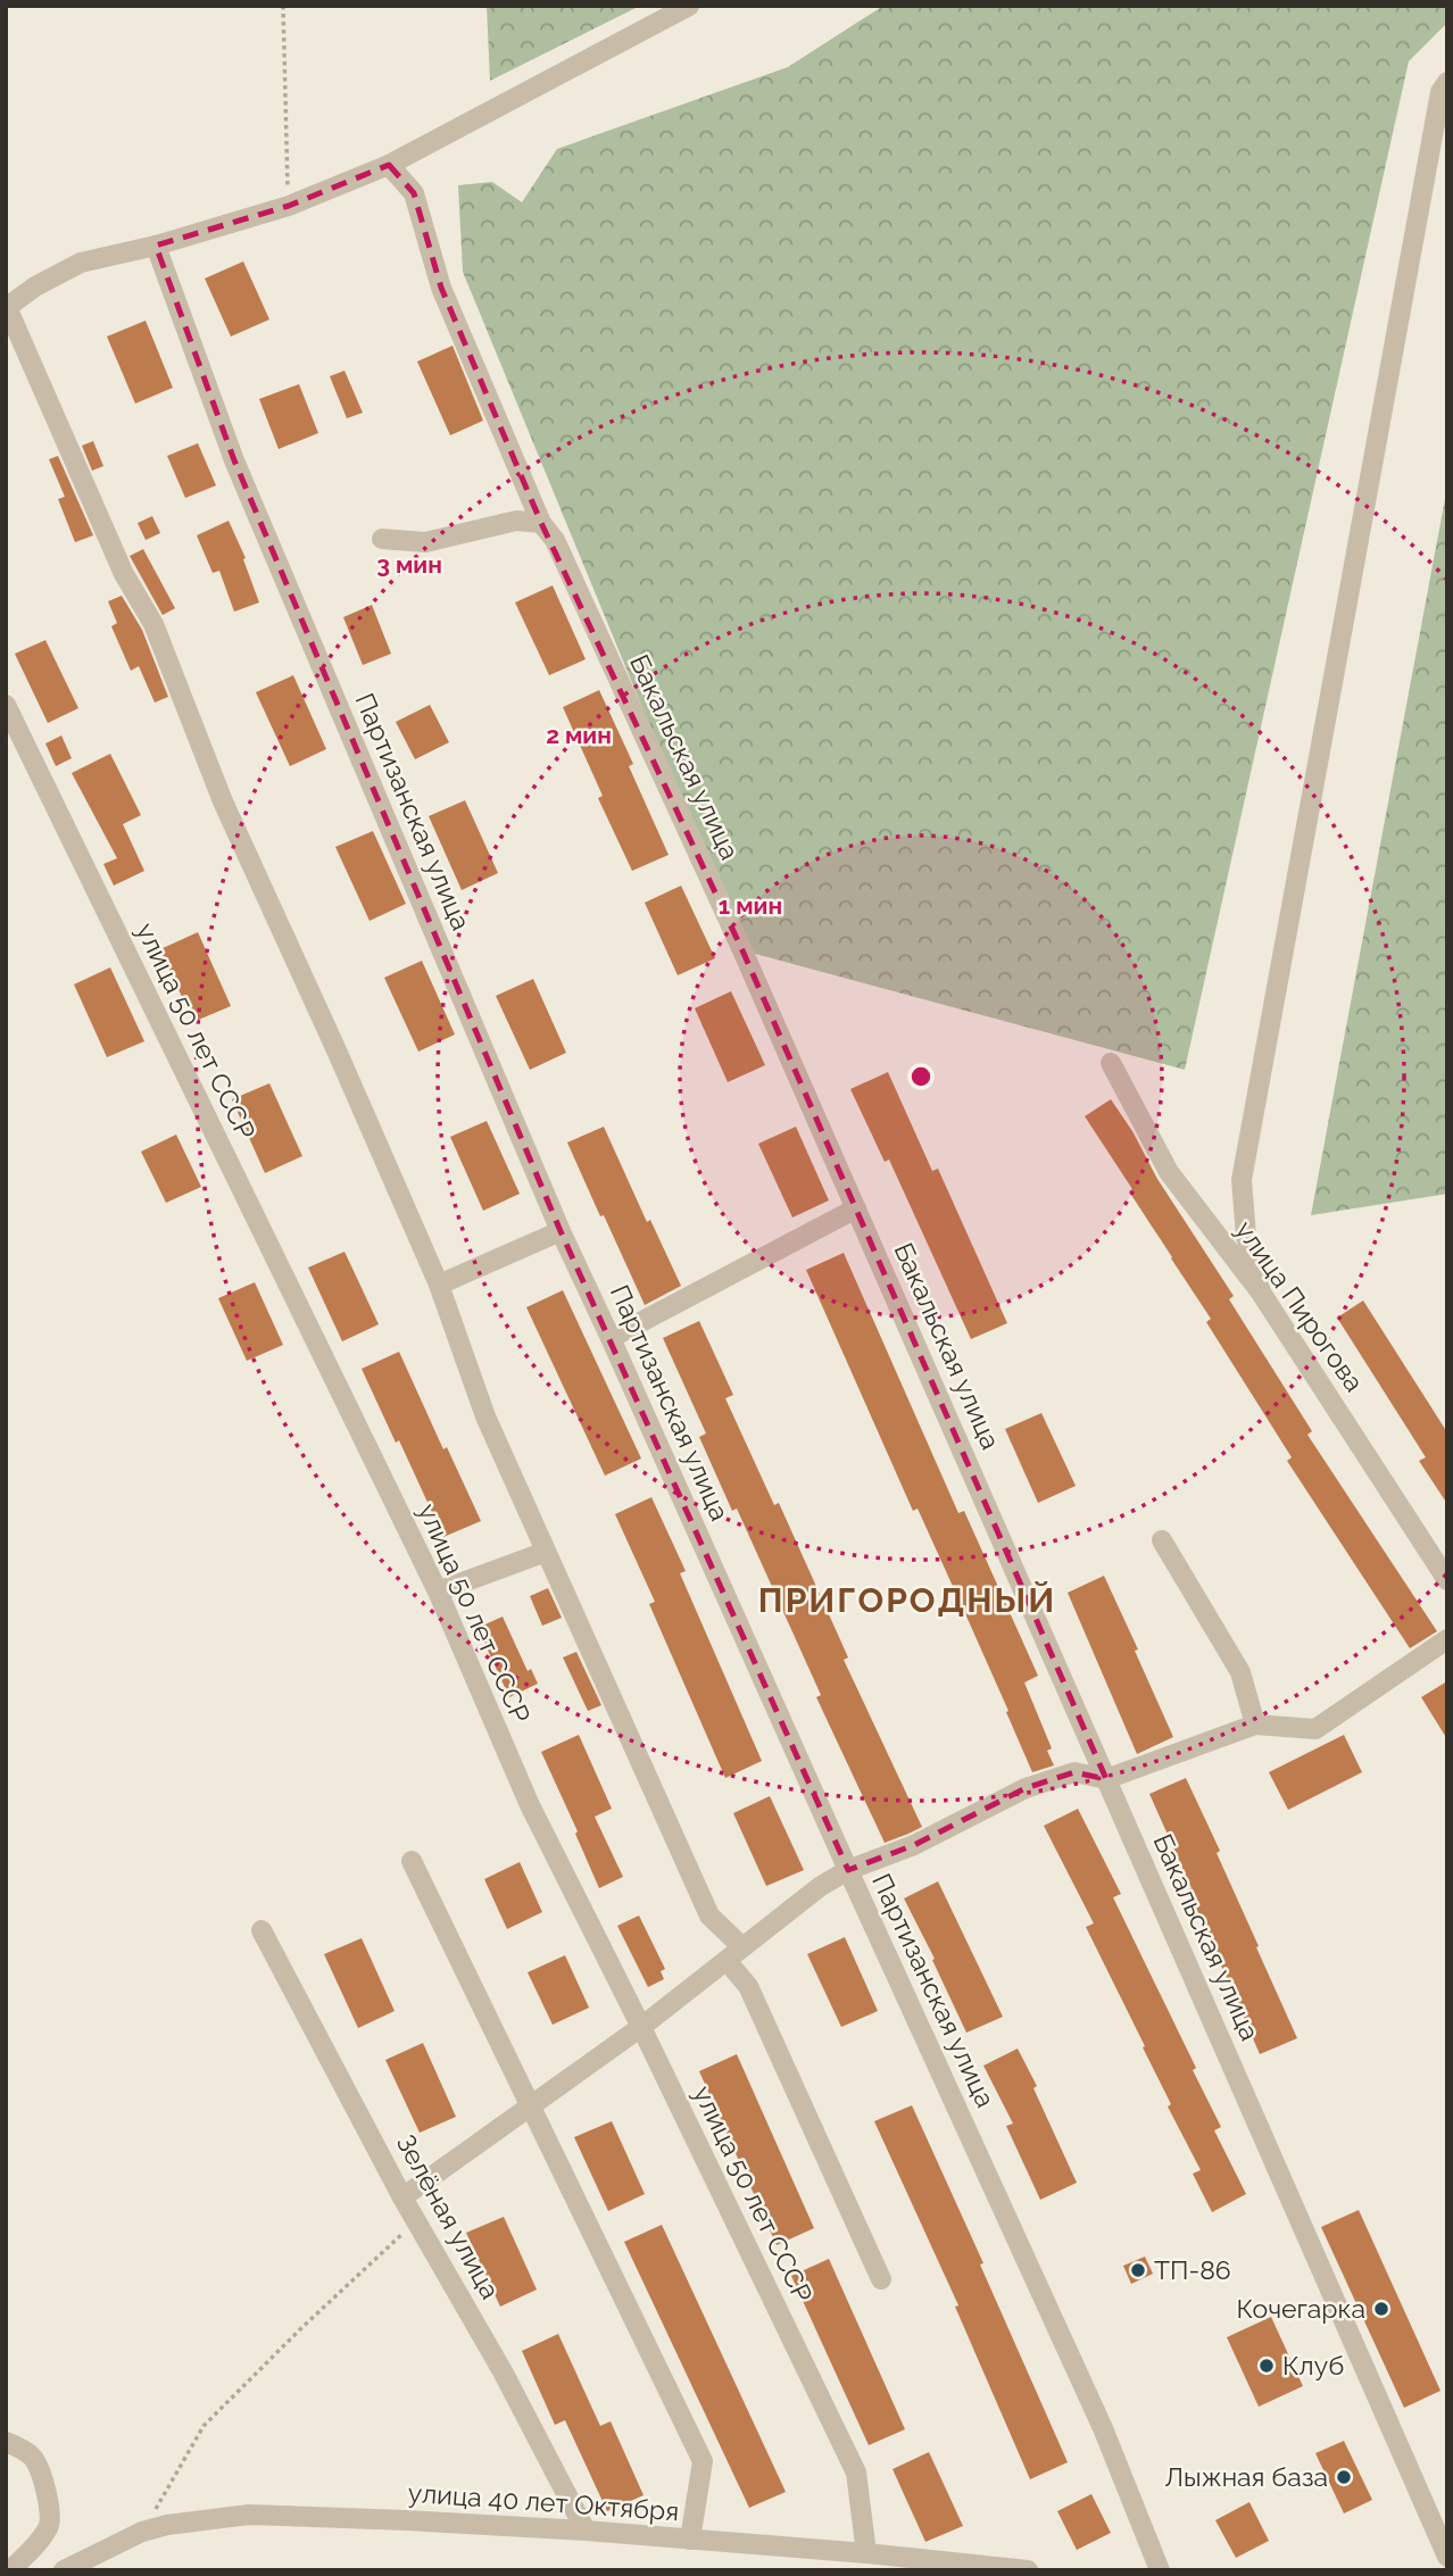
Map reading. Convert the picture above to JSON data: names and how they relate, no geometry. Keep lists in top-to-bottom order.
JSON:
{
  "streets": {
    "street": [
      "Бакальская улица",
      "Партизанская улица",
      "улица 50 лет СССР",
      "улица Пирогова",
      "Зелёная улица",
      "улица 40 лет Октября"
    ]
  },
  "crossings": [
    ["улица 50 лет СССР", "улица 40 лет Октября"],
    ["Зелёная улица", "улица 40 лет Октября"]
  ],
  "districts": ["ПРИГОРОДНЫЙ"],
  "places": [
    "ТП-86",
    "Кочегарка",
    "Клуб",
    "Лыжная база"
  ],
  "rings": ["3 мин", "2 мин", "1 мин"]
}
